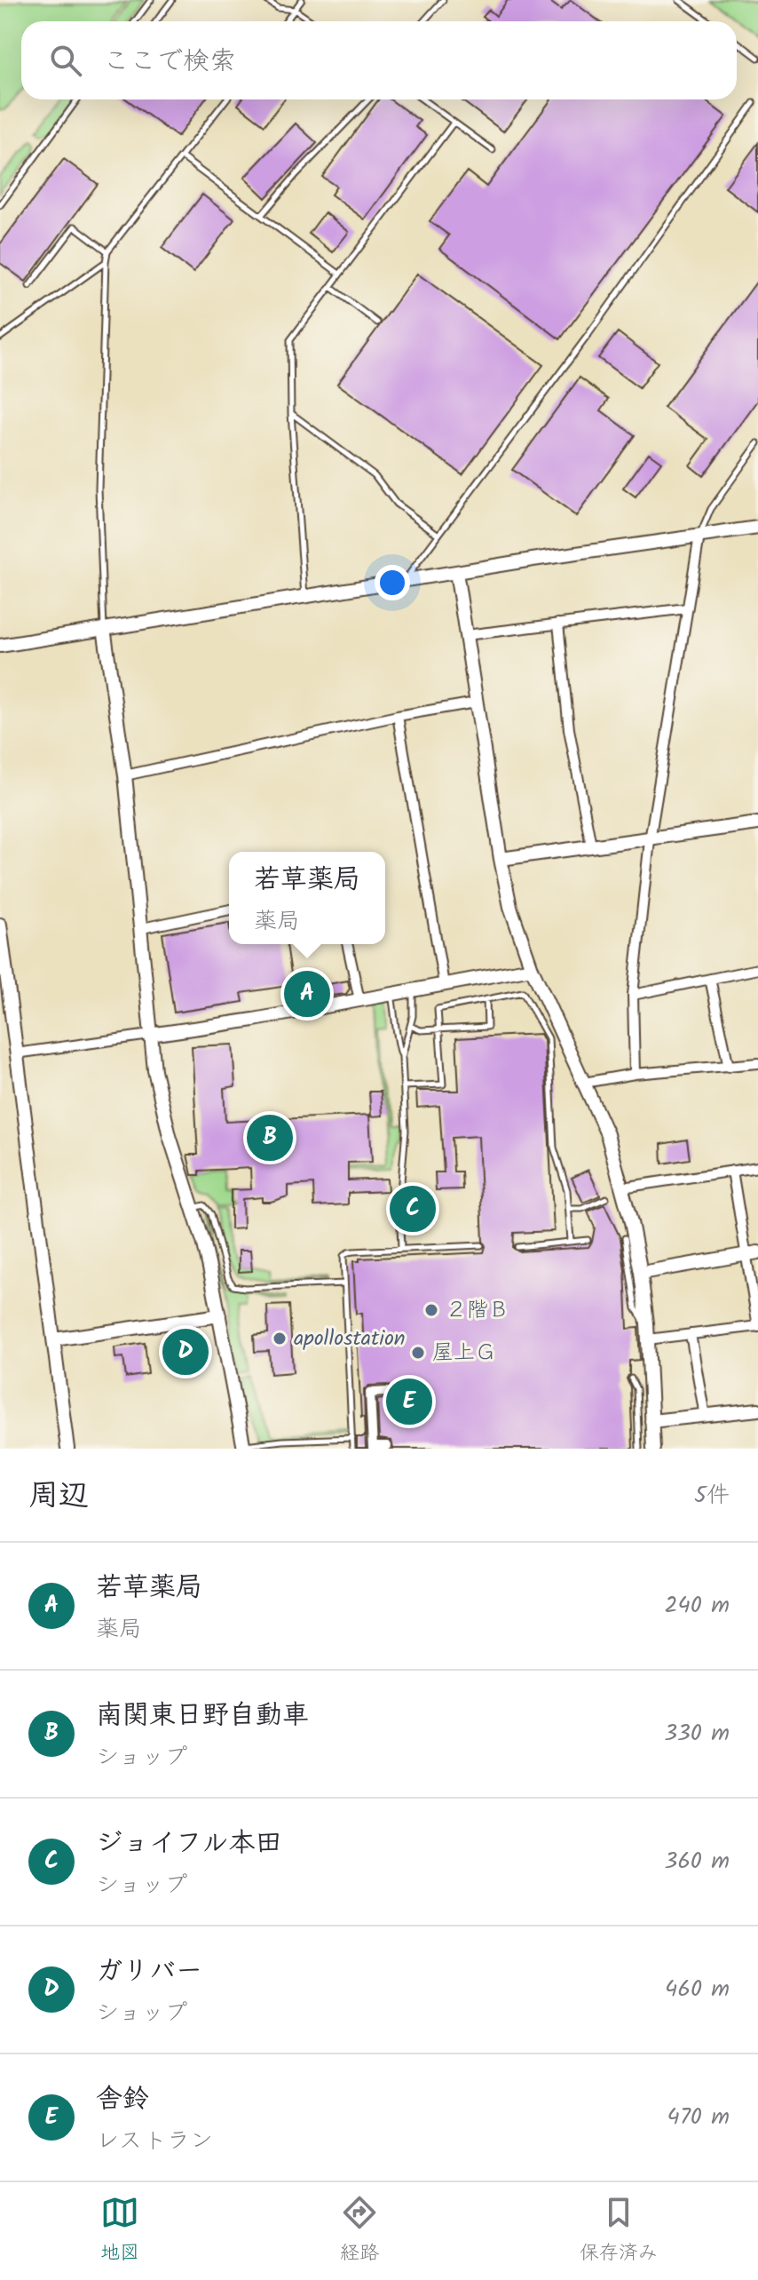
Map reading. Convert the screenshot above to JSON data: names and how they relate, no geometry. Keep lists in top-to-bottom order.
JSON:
{
  "places": ["２階Ｂ", "apollostation", "屋上Ｇ"],
  "page": {
    "search": "ここで検索",
    "popup": ["若草薬局", "薬局"],
    "pins": [
      "A",
      "B",
      "C",
      "D",
      "E"
    ],
    "heading": ["周辺", "5件"],
    "list": [
      {
        "mark": "A",
        "name": "若草薬局",
        "note": "薬局",
        "value": "240 m"
      },
      {
        "mark": "B",
        "name": "南関東日野自動車",
        "note": "ショップ",
        "value": "330 m"
      },
      {
        "mark": "C",
        "name": "ジョイフル本田",
        "note": "ショップ",
        "value": "360 m"
      },
      {
        "mark": "D",
        "name": "ガリバー",
        "note": "ショップ",
        "value": "460 m"
      },
      {
        "mark": "E",
        "name": "舎鈴",
        "note": "レストラン",
        "value": "470 m"
      }
    ],
    "nav": ["地図", "経路", "保存済み"]
  }
}
